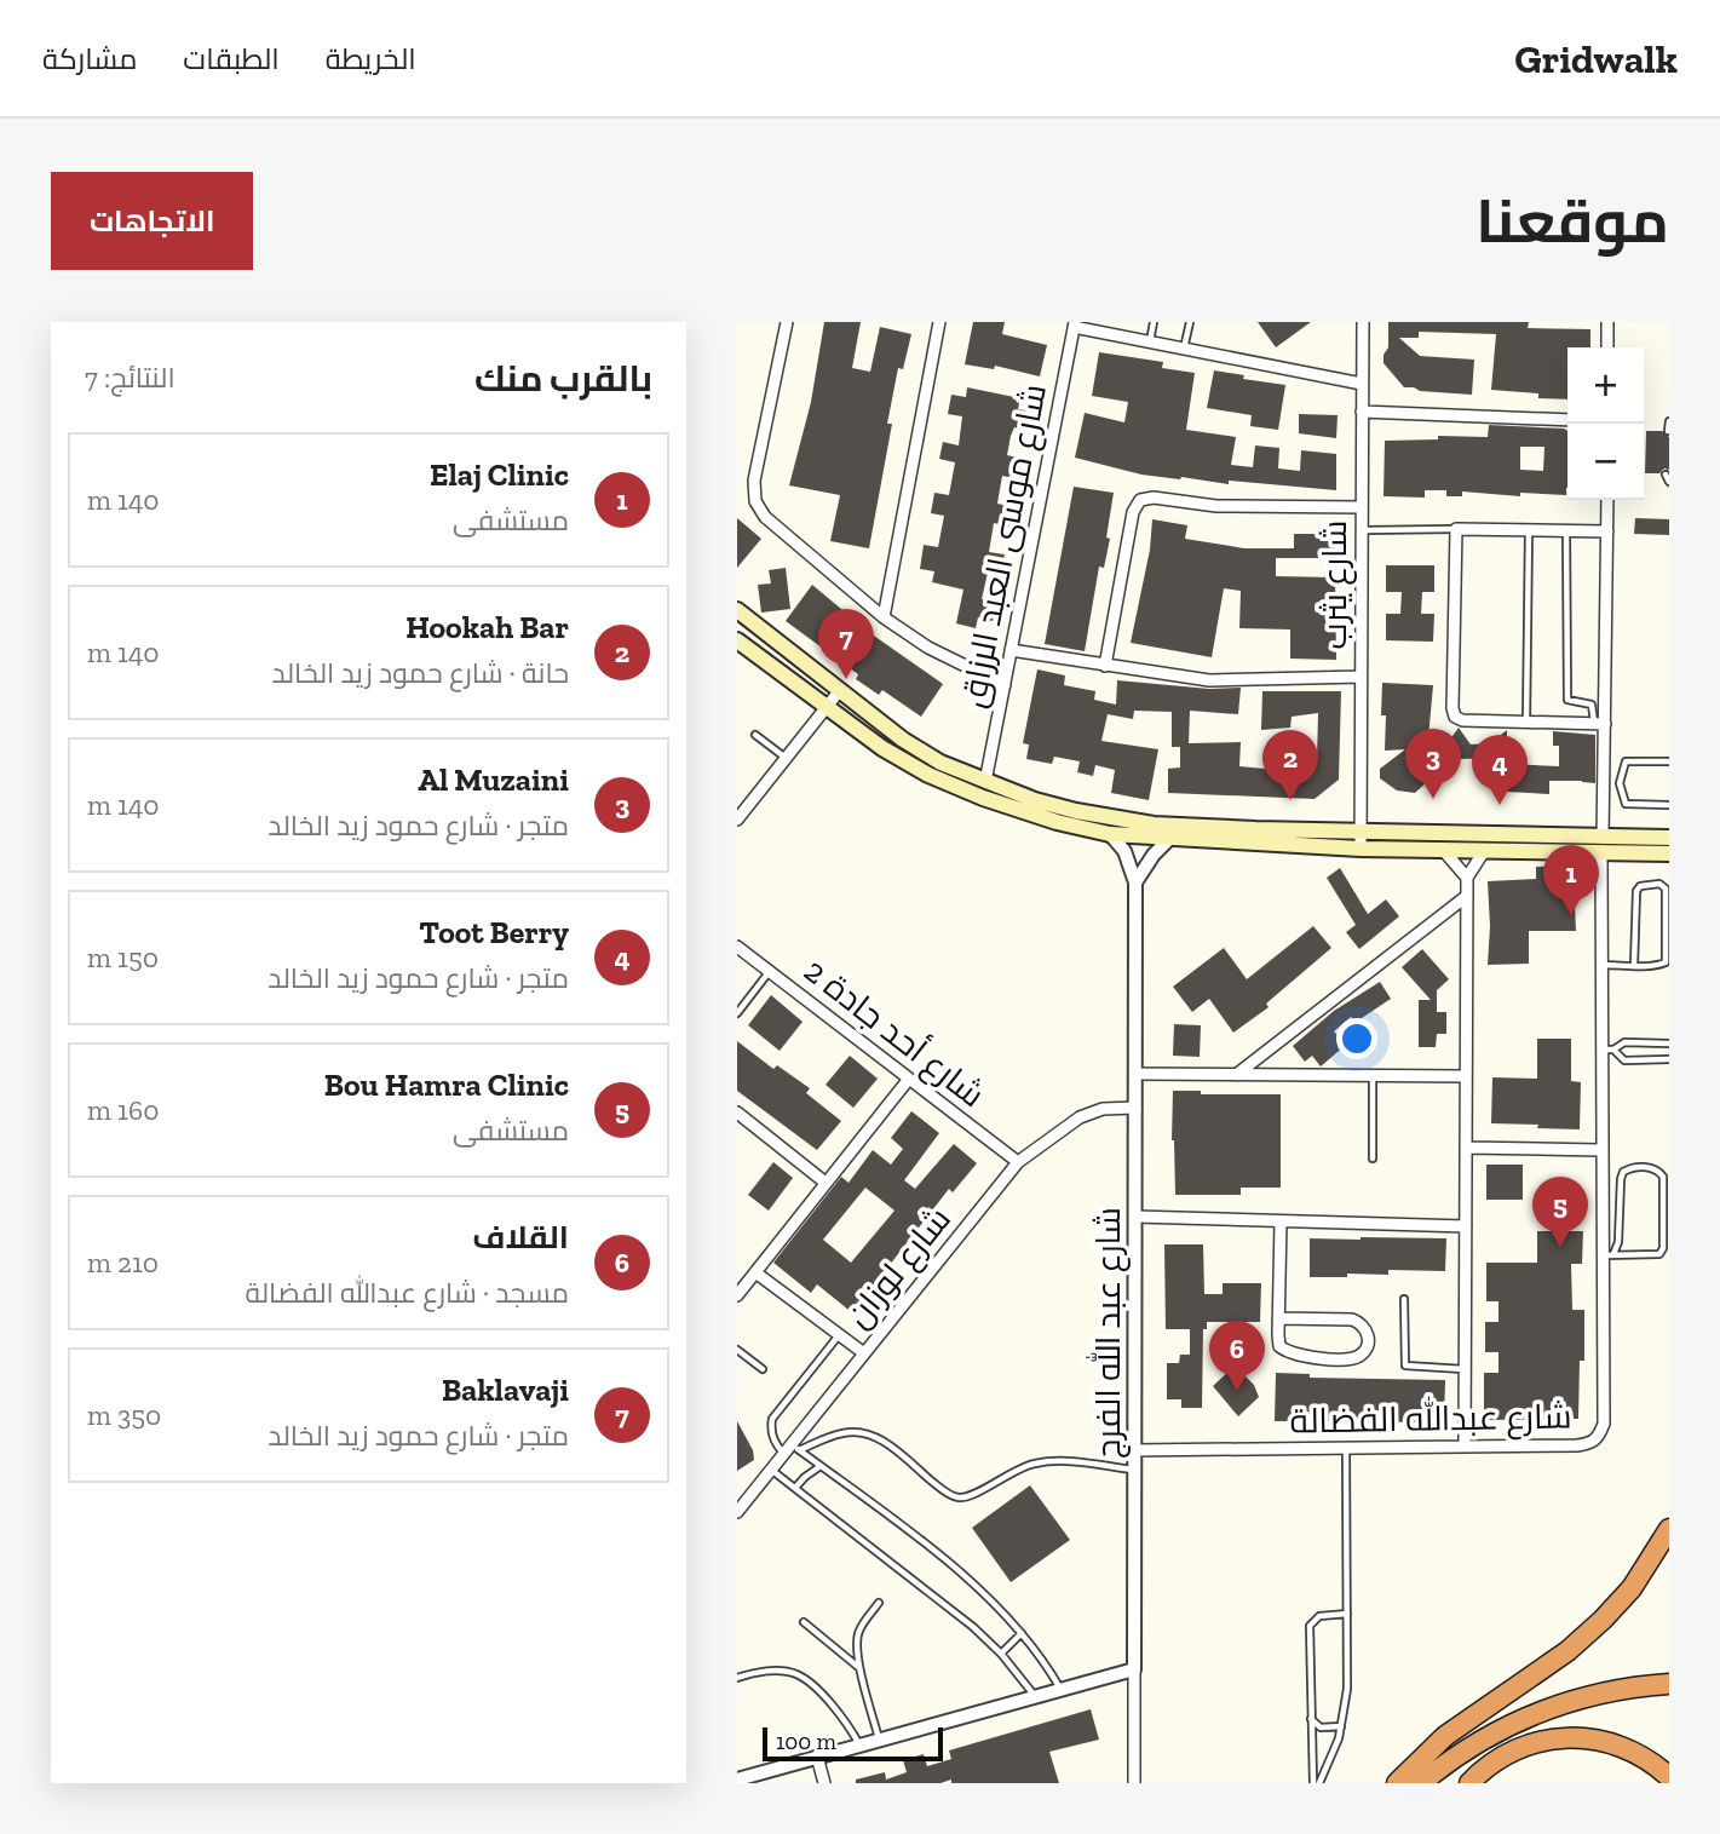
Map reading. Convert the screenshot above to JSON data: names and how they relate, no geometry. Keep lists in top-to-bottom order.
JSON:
{
  "streets": {
    "street": [
      "شارع موسى العبد الرزاق",
      "شارع يثرب",
      "شارع أحد جادة 2",
      "شارع لوزان",
      "شارع عبد الله الفرج",
      "شارع عبدالله الفضالة"
    ]
  },
  "crossings": [
    ["شارع أحد جادة 2", "شارع لوزان"],
    ["شارع لوزان", "شارع عبد الله الفرج"],
    ["شارع عبد الله الفرج", "شارع عبدالله الفضالة"]
  ],
  "scale_bar": "100 m",
  "page": {
    "header": "Gridwalk",
    "nav": ["الخريطة", "الطبقات", "مشاركة"],
    "title": "موقعنا",
    "buttons": "الاتجاهات",
    "heading": ["بالقرب منك", "النتائج: 7"],
    "map_buttons": ["+", "−"],
    "list": [
      {
        "mark": "1",
        "name": "Elaj Clinic",
        "note": "مستشفى",
        "value": "140 m"
      },
      {
        "mark": "2",
        "name": "Hookah Bar",
        "note": "حانة · شارع حمود زيد الخالد",
        "value": "140 m"
      },
      {
        "mark": "3",
        "name": "Al Muzaini",
        "note": "متجر · شارع حمود زيد الخالد",
        "value": "140 m"
      },
      {
        "mark": "4",
        "name": "Toot Berry",
        "note": "متجر · شارع حمود زيد الخالد",
        "value": "150 m"
      },
      {
        "mark": "5",
        "name": "Bou Hamra Clinic",
        "note": "مستشفى",
        "value": "160 m"
      },
      {
        "mark": "6",
        "name": "القلاف",
        "note": "مسجد · شارع عبدالله الفضالة",
        "value": "210 m"
      },
      {
        "mark": "7",
        "name": "Baklavaji",
        "note": "متجر · شارع حمود زيد الخالد",
        "value": "350 m"
      }
    ],
    "pins": [
      "7",
      "3",
      "2",
      "4",
      "1",
      "5",
      "6"
    ],
    "scale": "100 m"
  }
}
